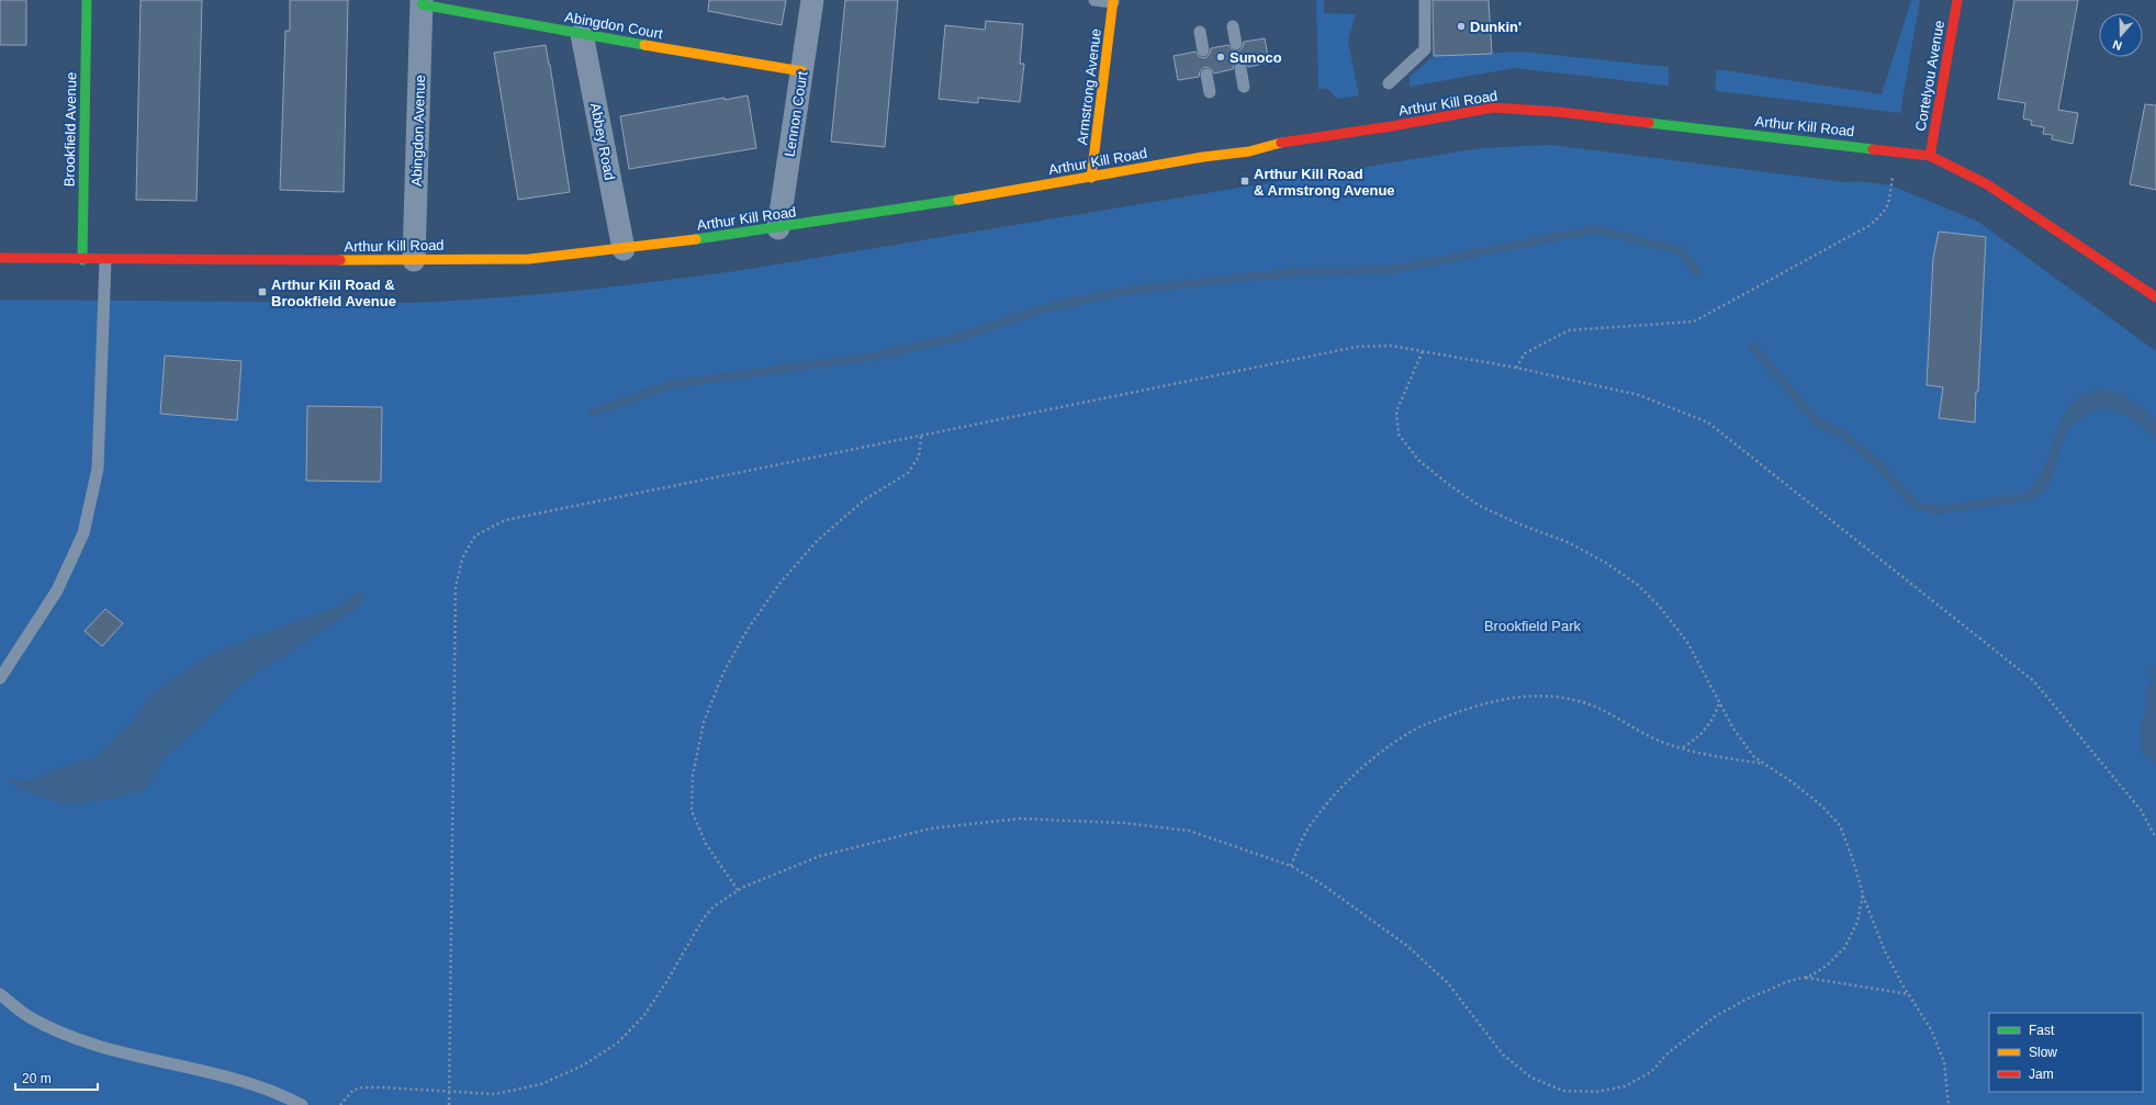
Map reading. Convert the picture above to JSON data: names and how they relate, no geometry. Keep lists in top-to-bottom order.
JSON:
{
  "streets": {
    "street": [
      "Abingdon Court",
      "Cortelyou Avenue",
      "Armstrong Avenue",
      "Arthur Kill Road",
      "Lennon Court",
      "Brookfield Avenue",
      "Abingdon Avenue",
      "Abbey Road"
    ]
  },
  "crossings": [
    ["Abingdon Court", "Lennon Court"],
    ["Abingdon Court", "Abingdon Avenue"],
    ["Abingdon Court", "Abbey Road"],
    ["Cortelyou Avenue", "Arthur Kill Road"],
    ["Armstrong Avenue", "Arthur Kill Road"],
    ["Arthur Kill Road", "Lennon Court"],
    ["Arthur Kill Road", "Brookfield Avenue"],
    ["Arthur Kill Road", "Abingdon Avenue"],
    ["Arthur Kill Road", "Abbey Road"]
  ],
  "parks": ["Brookfield Park"],
  "places": {
    "other": ["Dunkin'", "Sunoco"],
    "transit": ["Arthur Kill Road & Armstrong Avenue", "Arthur Kill Road & Brookfield Avenue"]
  },
  "legend": ["Fast", "Slow", "Jam"],
  "scale_bar": "20 m",
  "north": "bottom"
}
